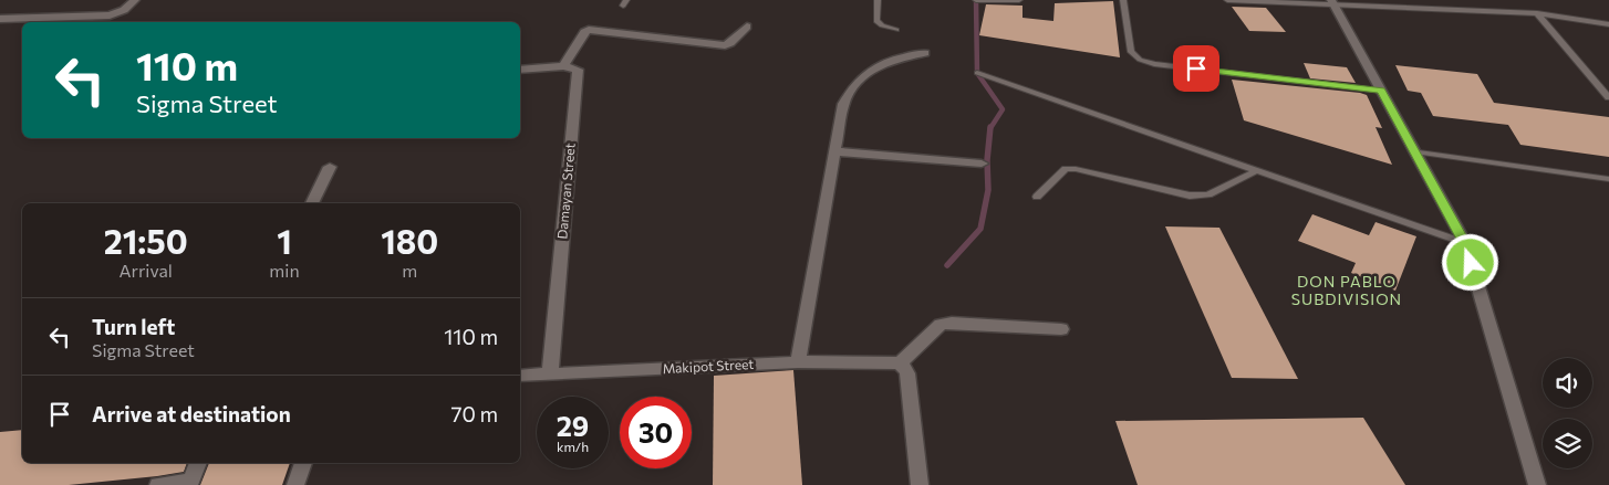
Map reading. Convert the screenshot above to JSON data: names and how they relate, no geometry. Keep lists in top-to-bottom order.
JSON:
{
  "streets": {
    "street": ["Damayan Street", "Makipot Street"]
  },
  "crossings": [
    ["Damayan Street", "Makipot Street"]
  ],
  "districts": ["DON PABLO SUBDIVISION"],
  "page": {
    "turn": ["110 m", "Sigma Street"],
    "eta": [
      "21:50",
      "Arrival",
      "1",
      "min",
      "180",
      "m"
    ],
    "list": [
      {
        "name": "Turn left",
        "note": "Sigma Street",
        "value": "110 m"
      },
      {
        "name": "Arrive at destination",
        "value": "70 m"
      }
    ],
    "speed": "29 km/h",
    "limit": "30"
  }
}
